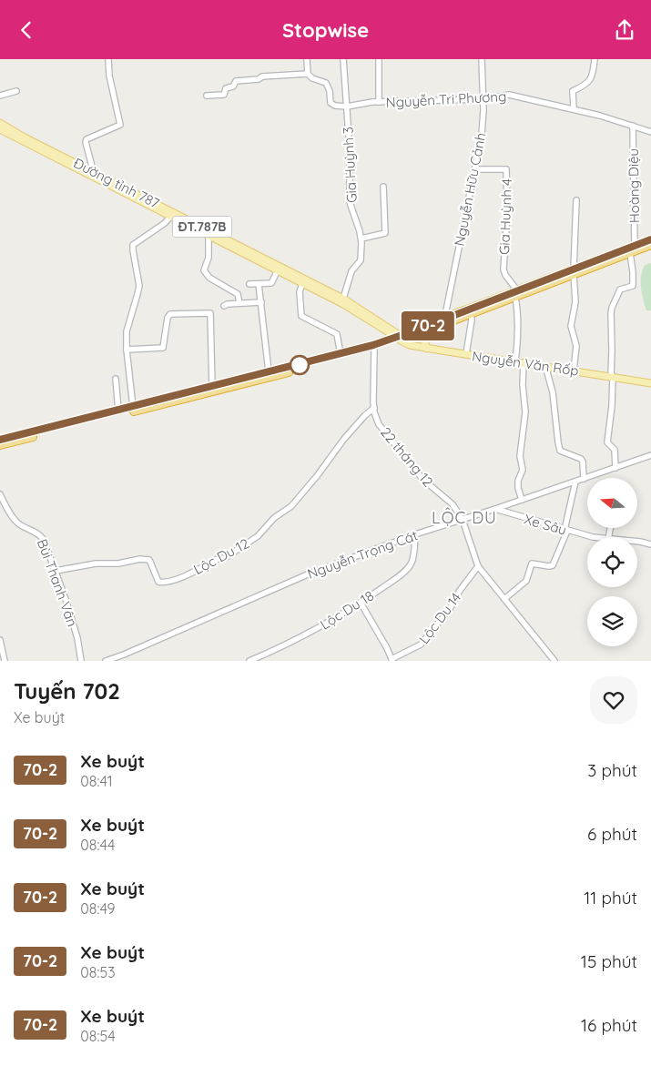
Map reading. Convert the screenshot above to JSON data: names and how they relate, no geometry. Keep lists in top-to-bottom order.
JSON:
{
  "streets": {
    "main road": ["Đường tỉnh 787", "ĐT.787B", "Nguyễn Văn Rốp"],
    "street": [
      "Nguyễn Tri Phương",
      "Gia Huỳnh 3",
      "Hoàng Diệu",
      "Nguyễn Hữu Cảnh",
      "Gia Huỳnh 4",
      "22 tháng 12",
      "Xe Sâu",
      "Nguyễn Trọng Cát",
      "Lộc Du 12",
      "Bùi Thanh Vân",
      "Lộc Du 18",
      "Lộc Du 14"
    ]
  },
  "crossings": [
    ["Nguyễn Tri Phương", "Gia Huỳnh 3"],
    ["Nguyễn Tri Phương", "Hoàng Diệu"],
    ["Nguyễn Tri Phương", "Nguyễn Hữu Cảnh"],
    ["Gia Huỳnh 3", "Đường tỉnh 787"],
    ["Đường tỉnh 787", "Nguyễn Văn Rốp"],
    ["Nguyễn Hữu Cảnh", "Gia Huỳnh 4"],
    ["22 tháng 12", "Nguyễn Trọng Cát"],
    ["22 tháng 12", "Lộc Du 12"],
    ["22 tháng 12", "Lộc Du 14"],
    ["Xe Sâu", "Nguyễn Trọng Cát"],
    ["Nguyễn Trọng Cát", "Lộc Du 18"],
    ["Lộc Du 12", "Bùi Thanh Vân"]
  ],
  "districts": ["LỘC DU"],
  "lines": ["bus line 70-2"],
  "north": "left",
  "page": {
    "header": "Stopwise",
    "on_map": "70-2",
    "heading": ["Tuyến 702", "Xe buýt"],
    "list": [
      {
        "mark": "70-2",
        "name": "Xe buýt",
        "note": "08:41",
        "value": "3 phút"
      },
      {
        "mark": "70-2",
        "name": "Xe buýt",
        "note": "08:44",
        "value": "6 phút"
      },
      {
        "mark": "70-2",
        "name": "Xe buýt",
        "note": "08:49",
        "value": "11 phút"
      },
      {
        "mark": "70-2",
        "name": "Xe buýt",
        "note": "08:53",
        "value": "15 phút"
      },
      {
        "mark": "70-2",
        "name": "Xe buýt",
        "note": "08:54",
        "value": "16 phút"
      }
    ]
  }
}
